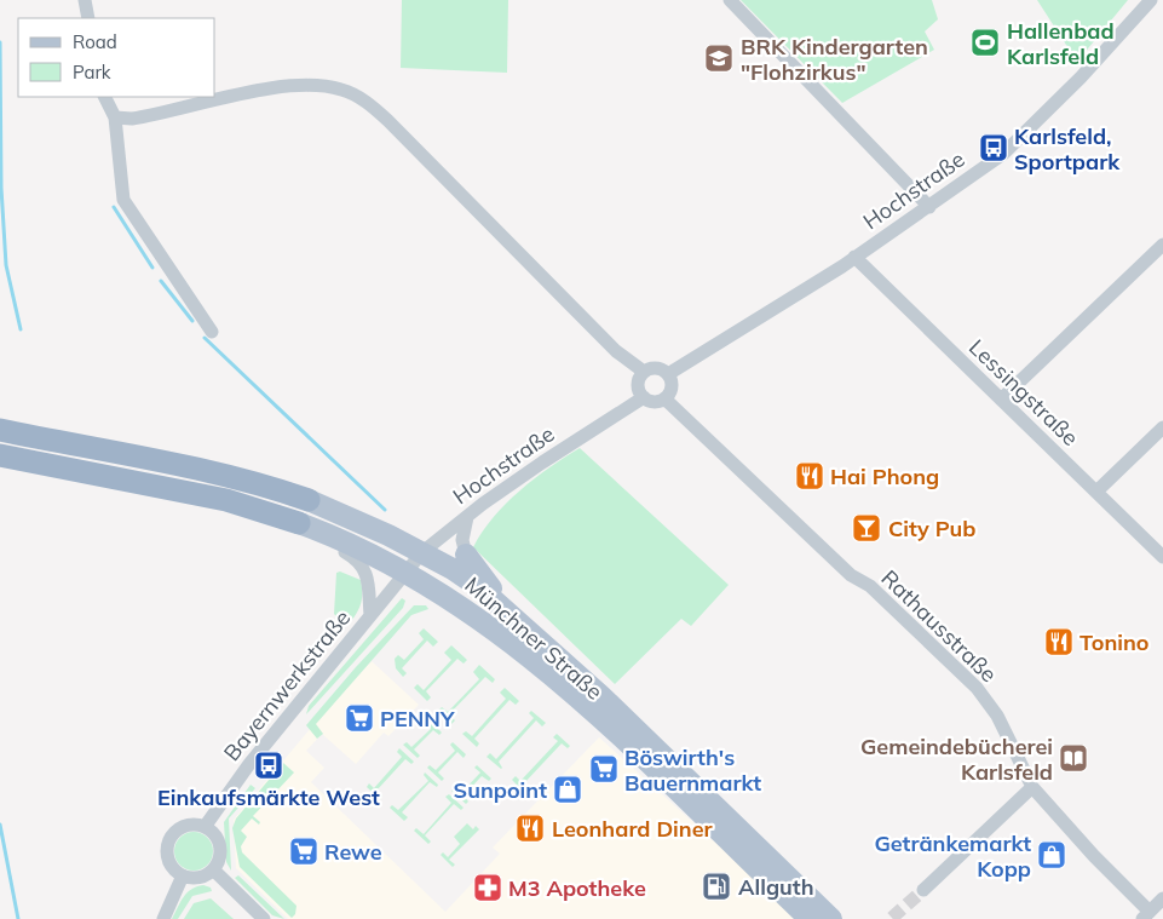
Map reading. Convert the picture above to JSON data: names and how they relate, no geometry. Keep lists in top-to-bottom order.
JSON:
{
  "streets": {
    "main road": ["Münchner Straße"],
    "street": [
      "Hochstraße",
      "Lessingstraße",
      "Rathausstraße",
      "Bayernwerkstraße"
    ]
  },
  "crossings": [
    ["Hochstraße", "Lessingstraße"],
    ["Hochstraße", "Rathausstraße"],
    ["Hochstraße", "Münchner Straße"],
    ["Münchner Straße", "Bayernwerkstraße"]
  ],
  "places": {
    "sports": ["Hallenbad Karlsfeld"],
    "school or university": ["BRK Kindergarten \"Flohzirkus\""],
    "bus stop": ["Karlsfeld, Sportpark", "Einkaufsmärkte West"],
    "restaurant": ["Hai Phong", "Tonino", "Leonhard Diner"],
    "bar": ["City Pub"],
    "supermarket": ["PENNY", "Böswirth's Bauernmarkt", "Rewe"],
    "library": ["Gemeindebücherei Karlsfeld"],
    "shop": ["Sunpoint", "Getränkemarkt Kopp"],
    "fuel station": ["Allguth"],
    "pharmacy": ["M3 Apotheke"]
  },
  "legend": ["Road", "Park"]
}
